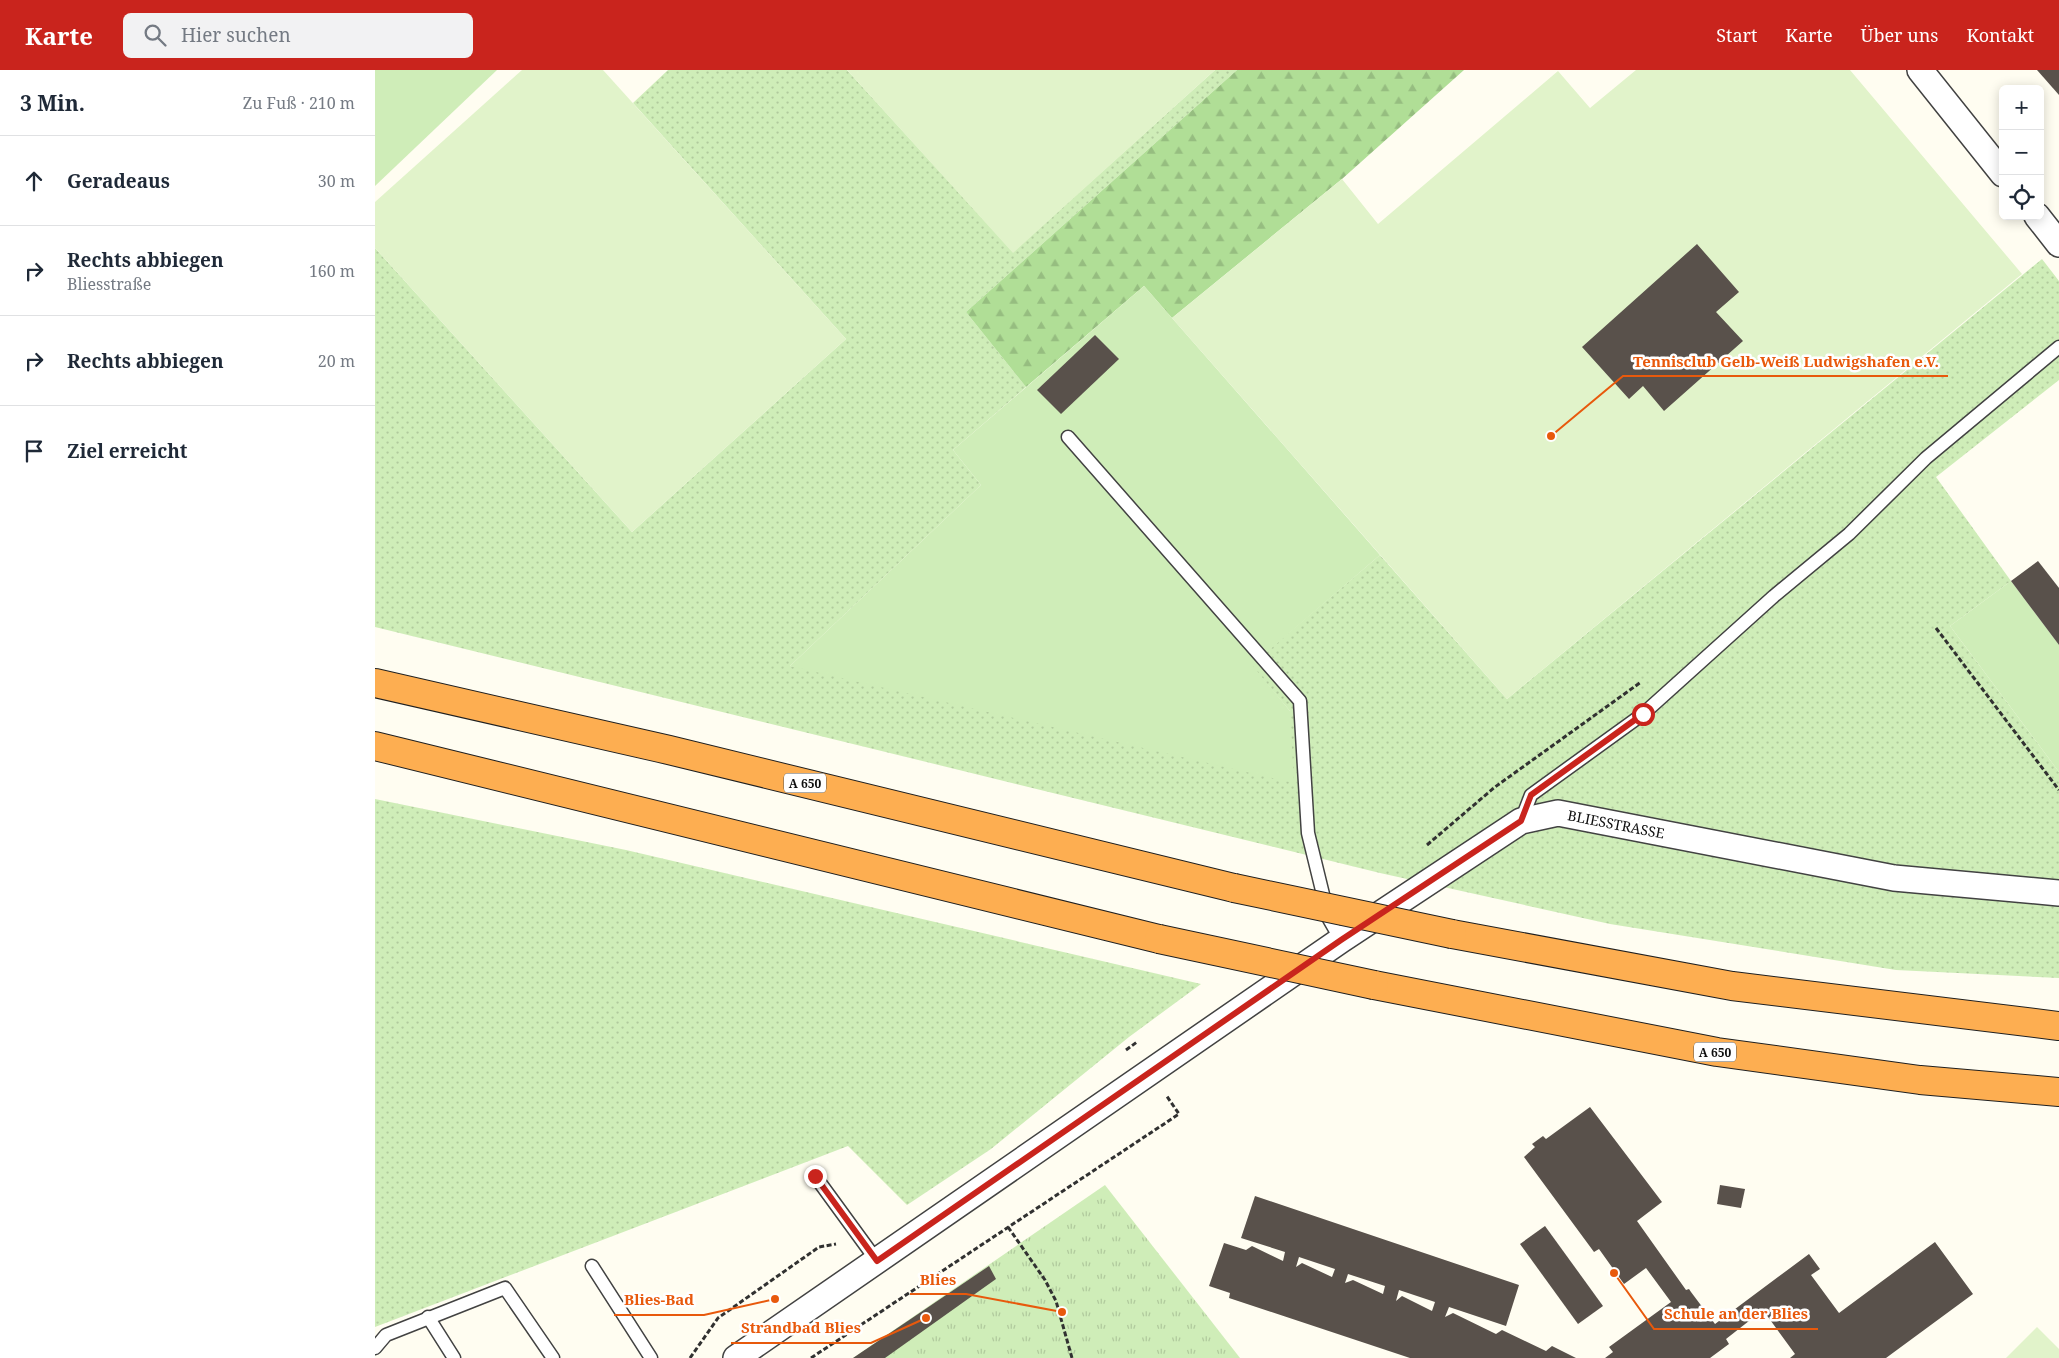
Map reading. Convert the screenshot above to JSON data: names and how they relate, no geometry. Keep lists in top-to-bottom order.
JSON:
{
  "streets": {
    "highway": ["A 650"],
    "street": ["BLIESSTRASSE"]
  },
  "places": [
    "Tennisclub Gelb-Weiß Ludwigshafen e.V.",
    "Schule an der Blies",
    "Blies-Bad",
    "Blies",
    "Strandbad Blies"
  ],
  "page": {
    "header": "Karte",
    "search": "Hier suchen",
    "nav": [
      "Start",
      "Karte",
      "Über uns",
      "Kontakt"
    ],
    "heading": ["3 Min.", "Zu Fuß · 210 m"],
    "map_buttons": ["+", "−"],
    "list": [
      ["Geradeaus", "30 m"],
      ["Rechts abbiegen", "Bliesstraße", "160 m"],
      ["Rechts abbiegen", "20 m"],
      "Ziel erreicht"
    ]
  }
}
